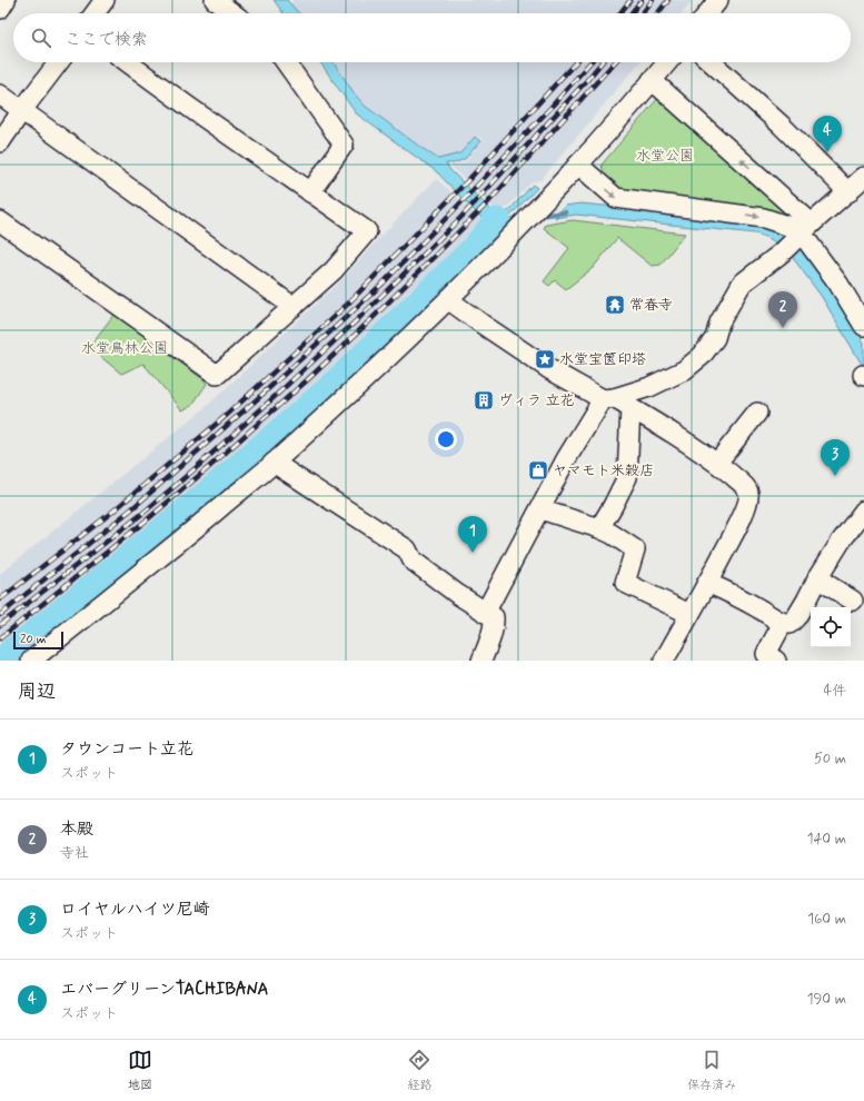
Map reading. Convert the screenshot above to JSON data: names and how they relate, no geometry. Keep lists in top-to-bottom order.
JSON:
{
  "parks": ["水堂公園", "水堂鳥林公園"],
  "places": {
    "temple": ["常春寺"],
    "place": ["水堂宝篋印塔"],
    "building": ["ヴィラ 立花"],
    "shop": ["ヤマモト米穀店"]
  },
  "scale_bar": "20 m",
  "page": {
    "search": "ここで検索",
    "pins": [
      "4",
      "2",
      "3",
      "1"
    ],
    "scale": "20 m",
    "heading": ["周辺", "4件"],
    "list": [
      {
        "mark": "1",
        "name": "タウンコート立花",
        "note": "スポット",
        "value": "50 m"
      },
      {
        "mark": "2",
        "name": "本殿",
        "note": "寺社",
        "value": "140 m"
      },
      {
        "mark": "3",
        "name": "ロイヤルハイツ尼崎",
        "note": "スポット",
        "value": "160 m"
      },
      {
        "mark": "4",
        "name": "エバーグリーンTACHIBANA",
        "note": "スポット",
        "value": "190 m"
      }
    ],
    "nav": ["地図", "経路", "保存済み"]
  }
}
